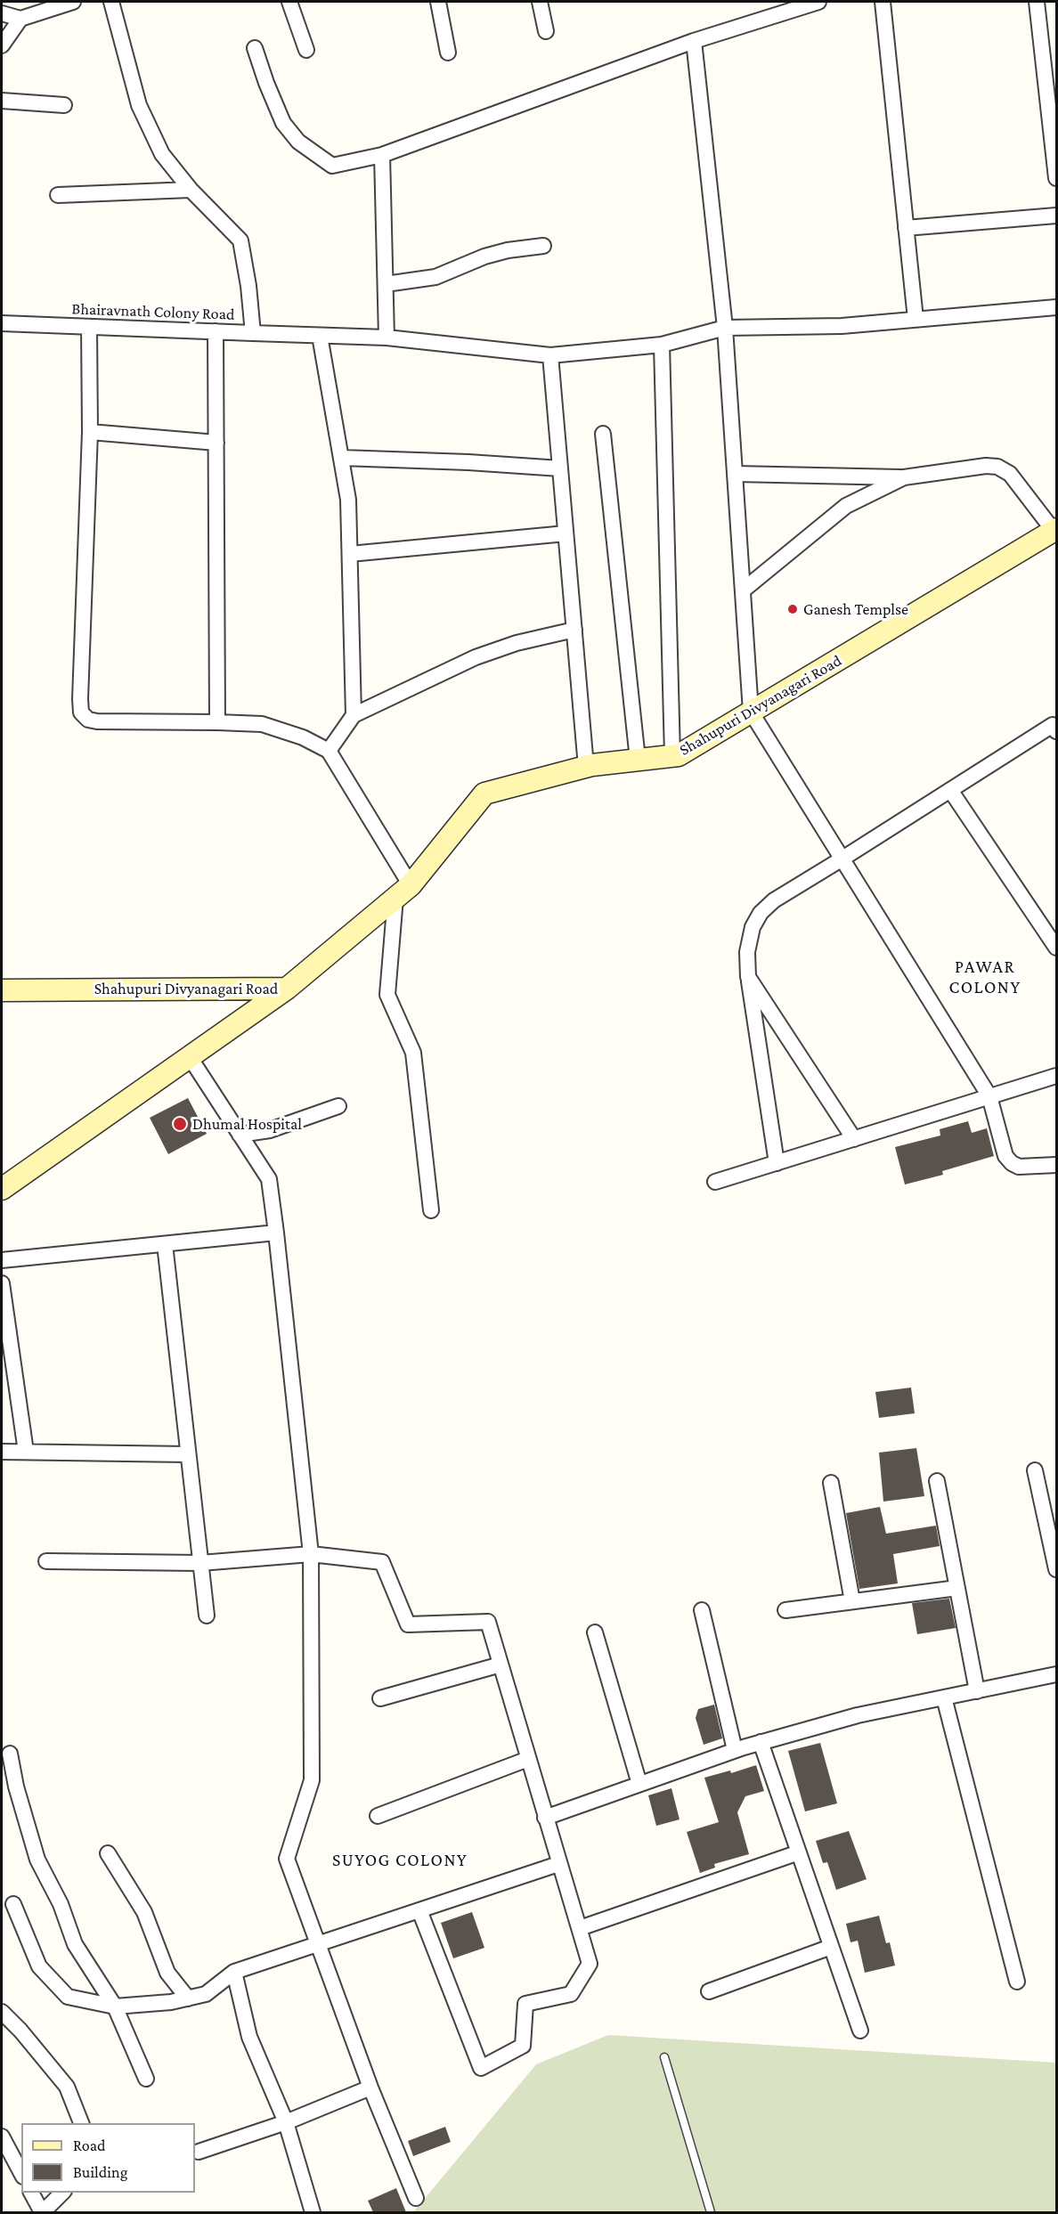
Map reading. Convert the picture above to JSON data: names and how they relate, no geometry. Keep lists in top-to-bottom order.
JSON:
{
  "streets": {
    "main road": ["Shahupuri Divyanagari Road"],
    "street": ["Bhairavnath Colony Road"]
  },
  "districts": ["PAWAR COLONY", "SUYOG COLONY"],
  "places": ["Ganesh Templse", "Dhumal Hospital"],
  "legend": ["Road", "Building"]
}
